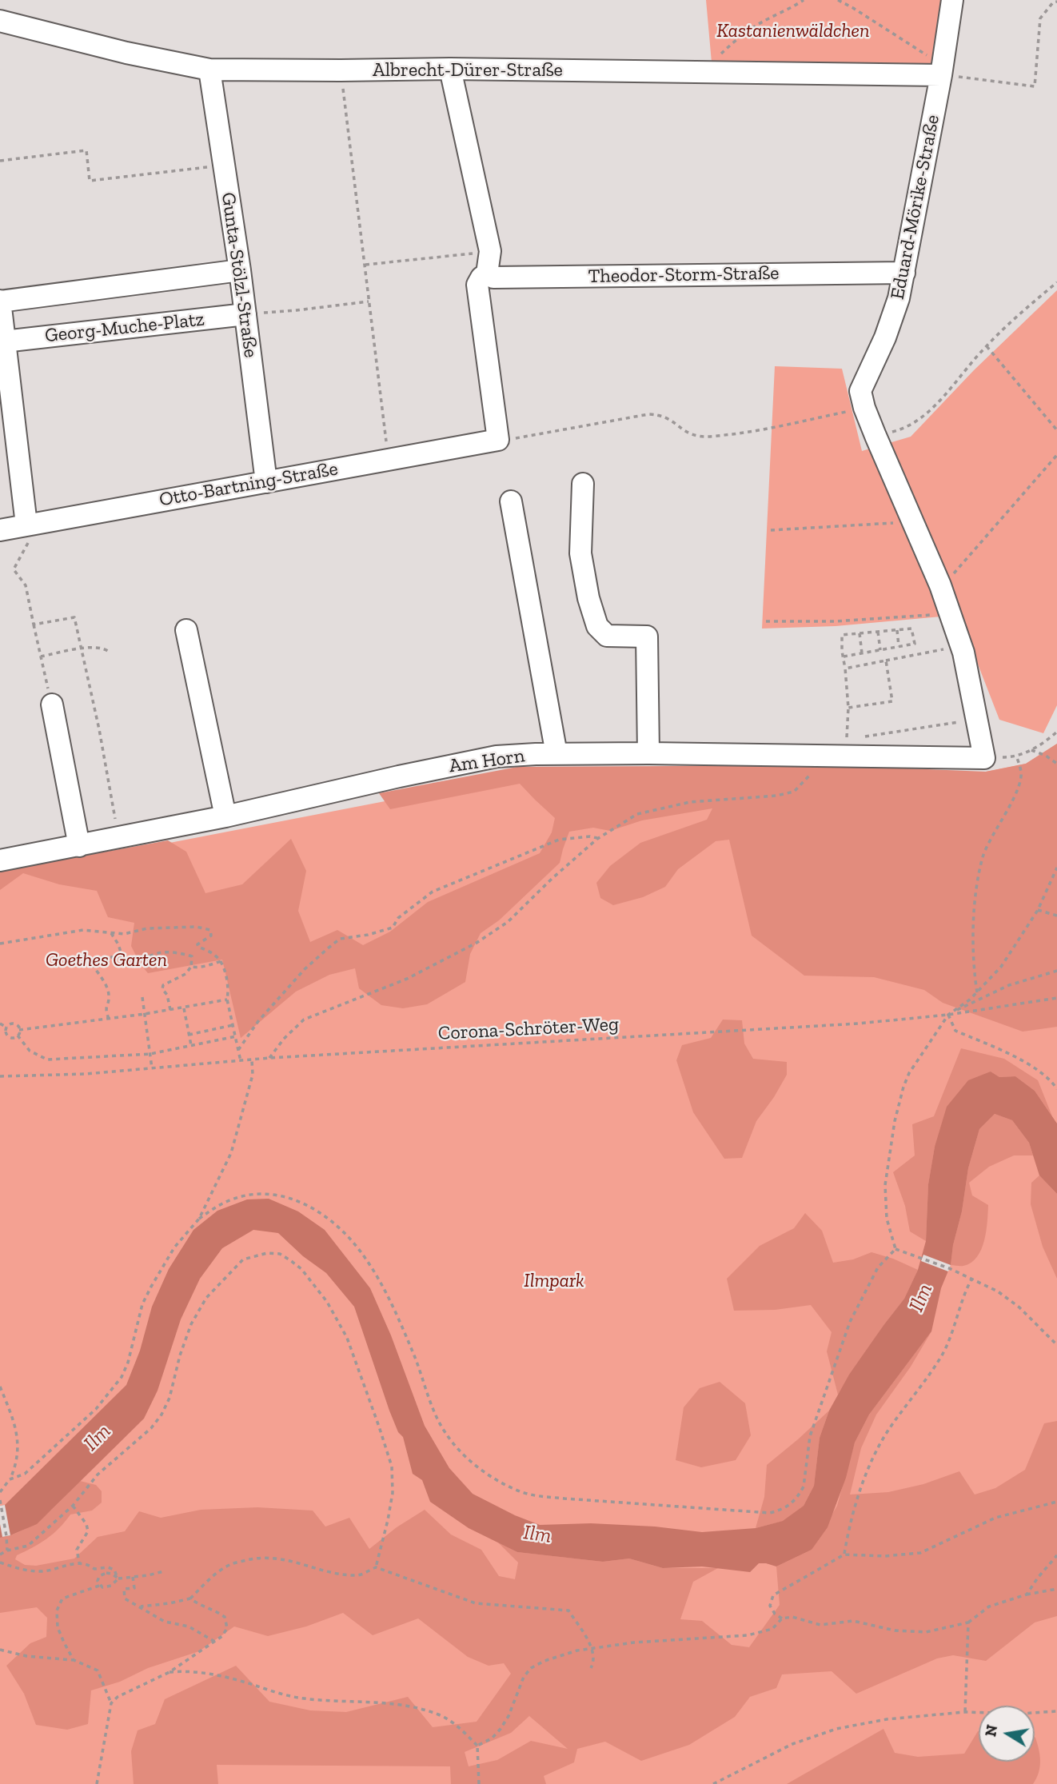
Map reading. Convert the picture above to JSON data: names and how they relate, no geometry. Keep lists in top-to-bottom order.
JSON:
{
  "streets": {
    "street": [
      "Albrecht-Dürer-Straße",
      "Eduard-Mörike-Straße",
      "Gunta-Stölzl-Straße",
      "Theodor-Storm-Straße",
      "Georg-Muche-Platz",
      "Otto-Bartning-Straße",
      "Am Horn"
    ],
    "path": ["Corona-Schröter-Weg"]
  },
  "crossings": [
    ["Albrecht-Dürer-Straße", "Eduard-Mörike-Straße"],
    ["Albrecht-Dürer-Straße", "Gunta-Stölzl-Straße"],
    ["Eduard-Mörike-Straße", "Theodor-Storm-Straße"],
    ["Gunta-Stölzl-Straße", "Georg-Muche-Platz"],
    ["Gunta-Stölzl-Straße", "Otto-Bartning-Straße"]
  ],
  "water": ["Ilm"],
  "parks": ["Kastanienwäldchen", "Goethes Garten", "Ilmpark"],
  "north": "left"
}
